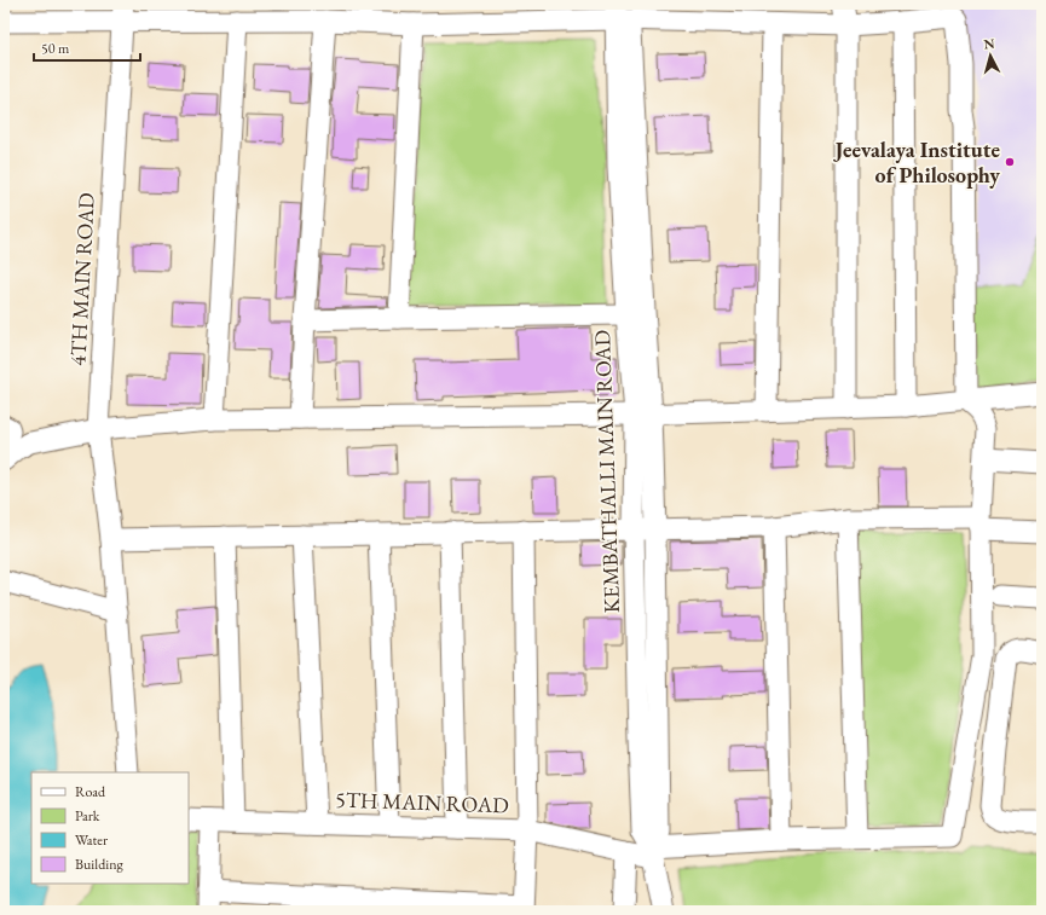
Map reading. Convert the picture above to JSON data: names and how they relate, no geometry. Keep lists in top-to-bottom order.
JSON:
{
  "streets": {
    "street": ["4TH MAIN ROAD", "KEMBATHALLI MAIN ROAD", "5TH MAIN ROAD"]
  },
  "crossings": [
    ["KEMBATHALLI MAIN ROAD", "5TH MAIN ROAD"]
  ],
  "places": ["Jeevalaya Institute of Philosophy"],
  "legend": [
    "Road",
    "Park",
    "Water",
    "Building"
  ],
  "scale_bar": "50 m",
  "north": "top"
}
